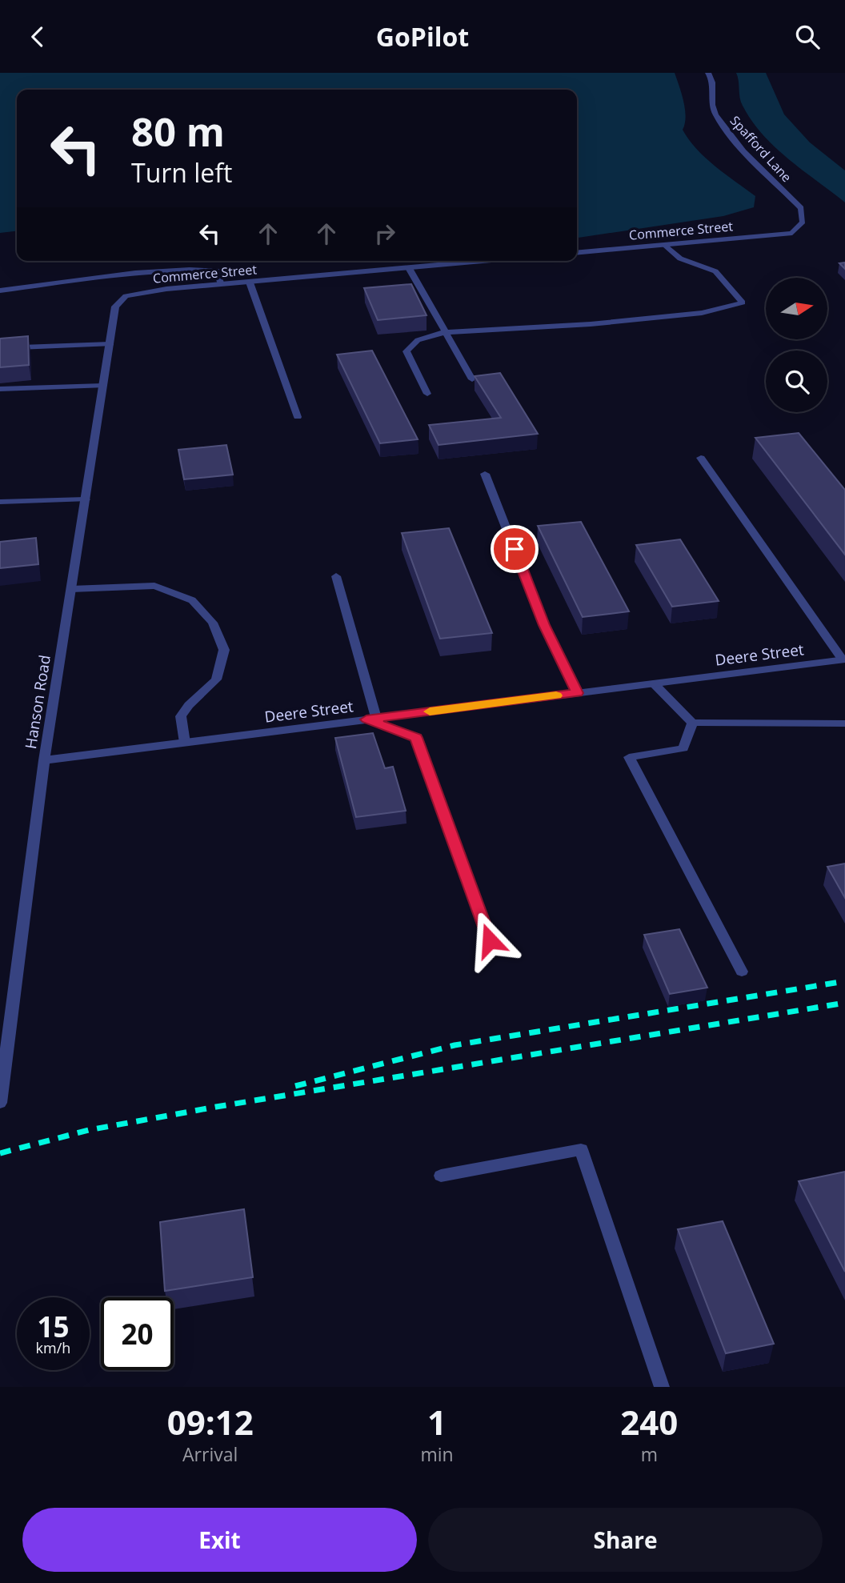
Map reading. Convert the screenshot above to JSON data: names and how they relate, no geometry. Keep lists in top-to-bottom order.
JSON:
{
  "streets": {
    "street": [
      "Spafford Lane",
      "Commerce Street",
      "Deere Street",
      "Hanson Road"
    ]
  },
  "crossings": [
    ["Spafford Lane", "Commerce Street"],
    ["Commerce Street", "Hanson Road"],
    ["Deere Street", "Hanson Road"]
  ],
  "north": "right",
  "page": {
    "header": "GoPilot",
    "turn": ["80 m", "Turn left"],
    "speed": "15 km/h",
    "limit": "20",
    "eta": [
      "09:12",
      "Arrival",
      "1",
      "min",
      "240",
      "m"
    ],
    "buttons": ["Exit", "Share"]
  }
}
